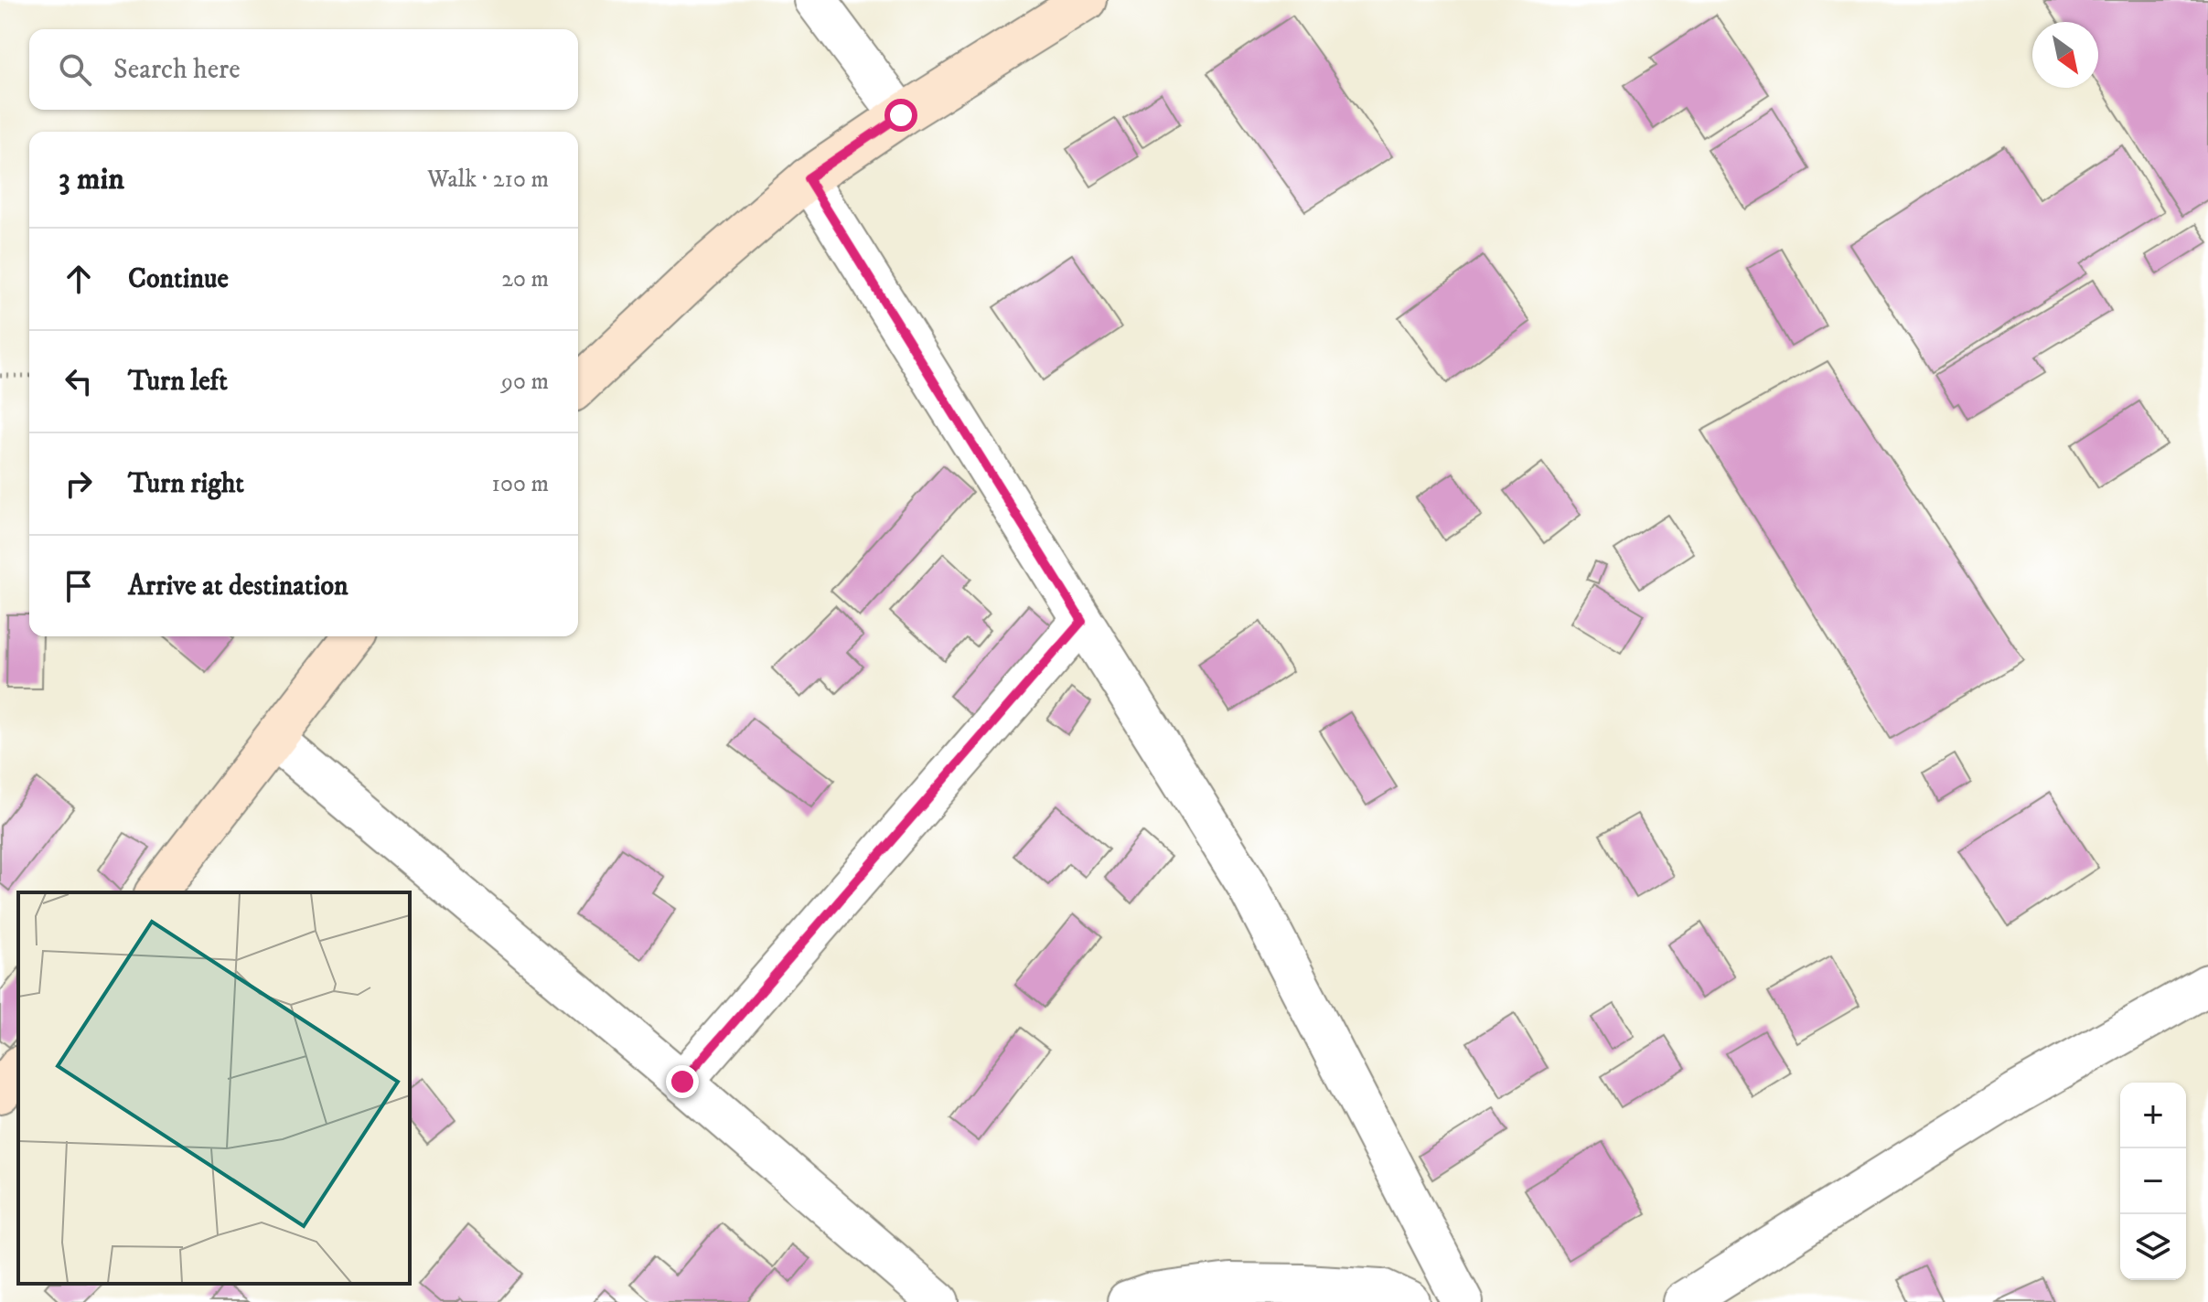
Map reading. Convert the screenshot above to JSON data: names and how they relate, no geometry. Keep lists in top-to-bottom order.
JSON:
{
  "north": "bottom right",
  "page": {
    "search": "Search here",
    "heading": ["3 min", "Walk · 210 m"],
    "list": [
      ["Continue", "20 m"],
      ["Turn left", "90 m"],
      ["Turn right", "100 m"],
      "Arrive at destination"
    ],
    "map_buttons": ["+", "−"]
  }
}
